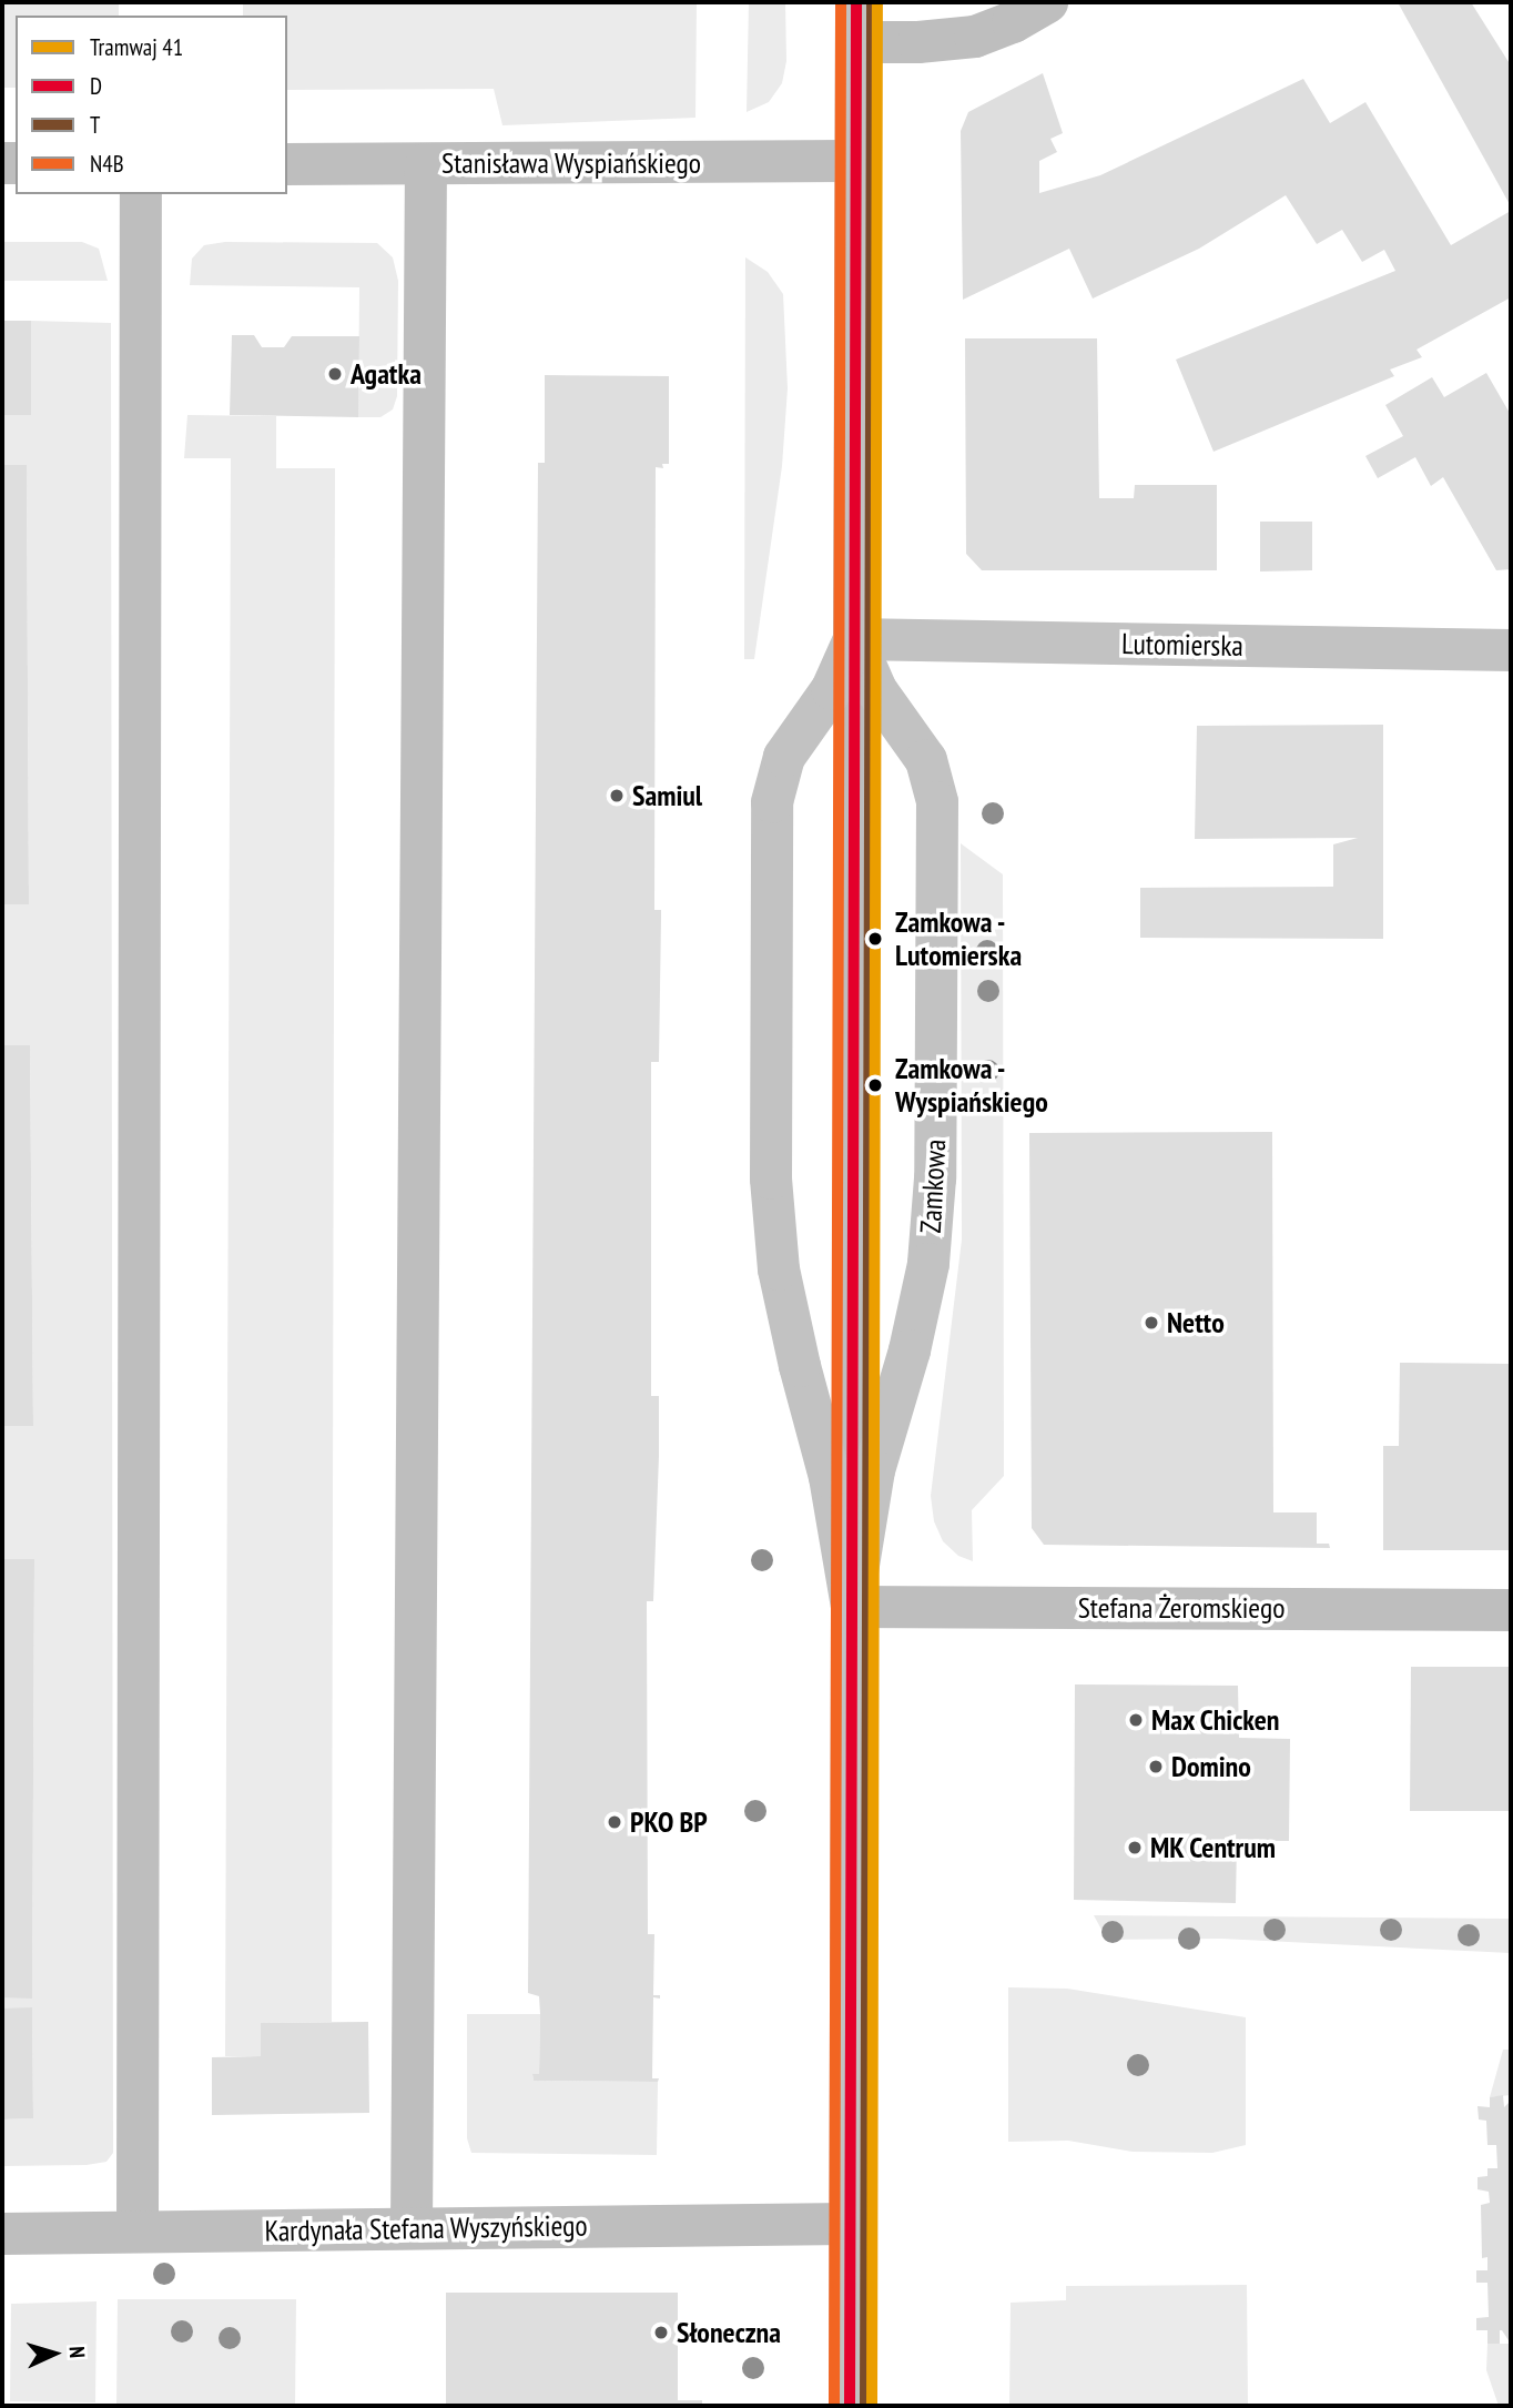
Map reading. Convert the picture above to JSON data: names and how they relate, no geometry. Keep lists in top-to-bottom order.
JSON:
{
  "streets": {
    "street": [
      "Stanisława Wyspiańskiego",
      "Lutomierska",
      "Zamkowa",
      "Stefana Żeromskiego",
      "Kardynała Stefana Wyszyńskiego"
    ]
  },
  "crossings": [
    ["Stanisława Wyspiańskiego", "Zamkowa"],
    ["Lutomierska", "Zamkowa"],
    ["Zamkowa", "Stefana Żeromskiego"],
    ["Zamkowa", "Kardynała Stefana Wyszyńskiego"]
  ],
  "places": [
    "Agatka",
    "Samiul",
    "Zamkowa - Lutomierska",
    "Zamkowa - Wyspiańskiego",
    "Netto",
    "Max Chicken",
    "Domino",
    "PKO BP",
    "MK Centrum",
    "Słoneczna"
  ],
  "lines": [
    "tram line 41",
    "transit line D",
    "transit line T",
    "transit line N4B"
  ],
  "legend": [
    "Tramwaj 41",
    "D",
    "T",
    "N4B"
  ],
  "north": "right"
}
